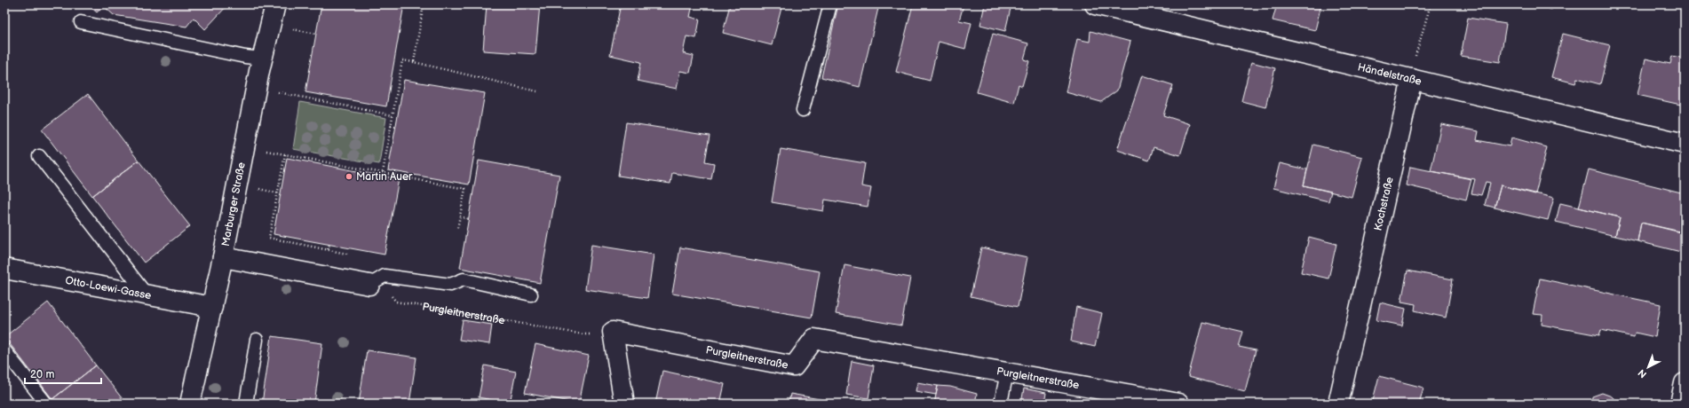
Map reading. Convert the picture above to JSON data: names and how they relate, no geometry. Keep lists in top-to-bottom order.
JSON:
{
  "streets": {
    "street": [
      "Händelstraße",
      "Marburger Straße",
      "Kochstraße",
      "Otto-Loewi-Gasse",
      "Purgleitnerstraße"
    ]
  },
  "crossings": [
    ["Händelstraße", "Kochstraße"],
    ["Marburger Straße", "Otto-Loewi-Gasse"]
  ],
  "places": ["Martin Auer"],
  "scale_bar": "20 m",
  "north": "bottom left"
}
